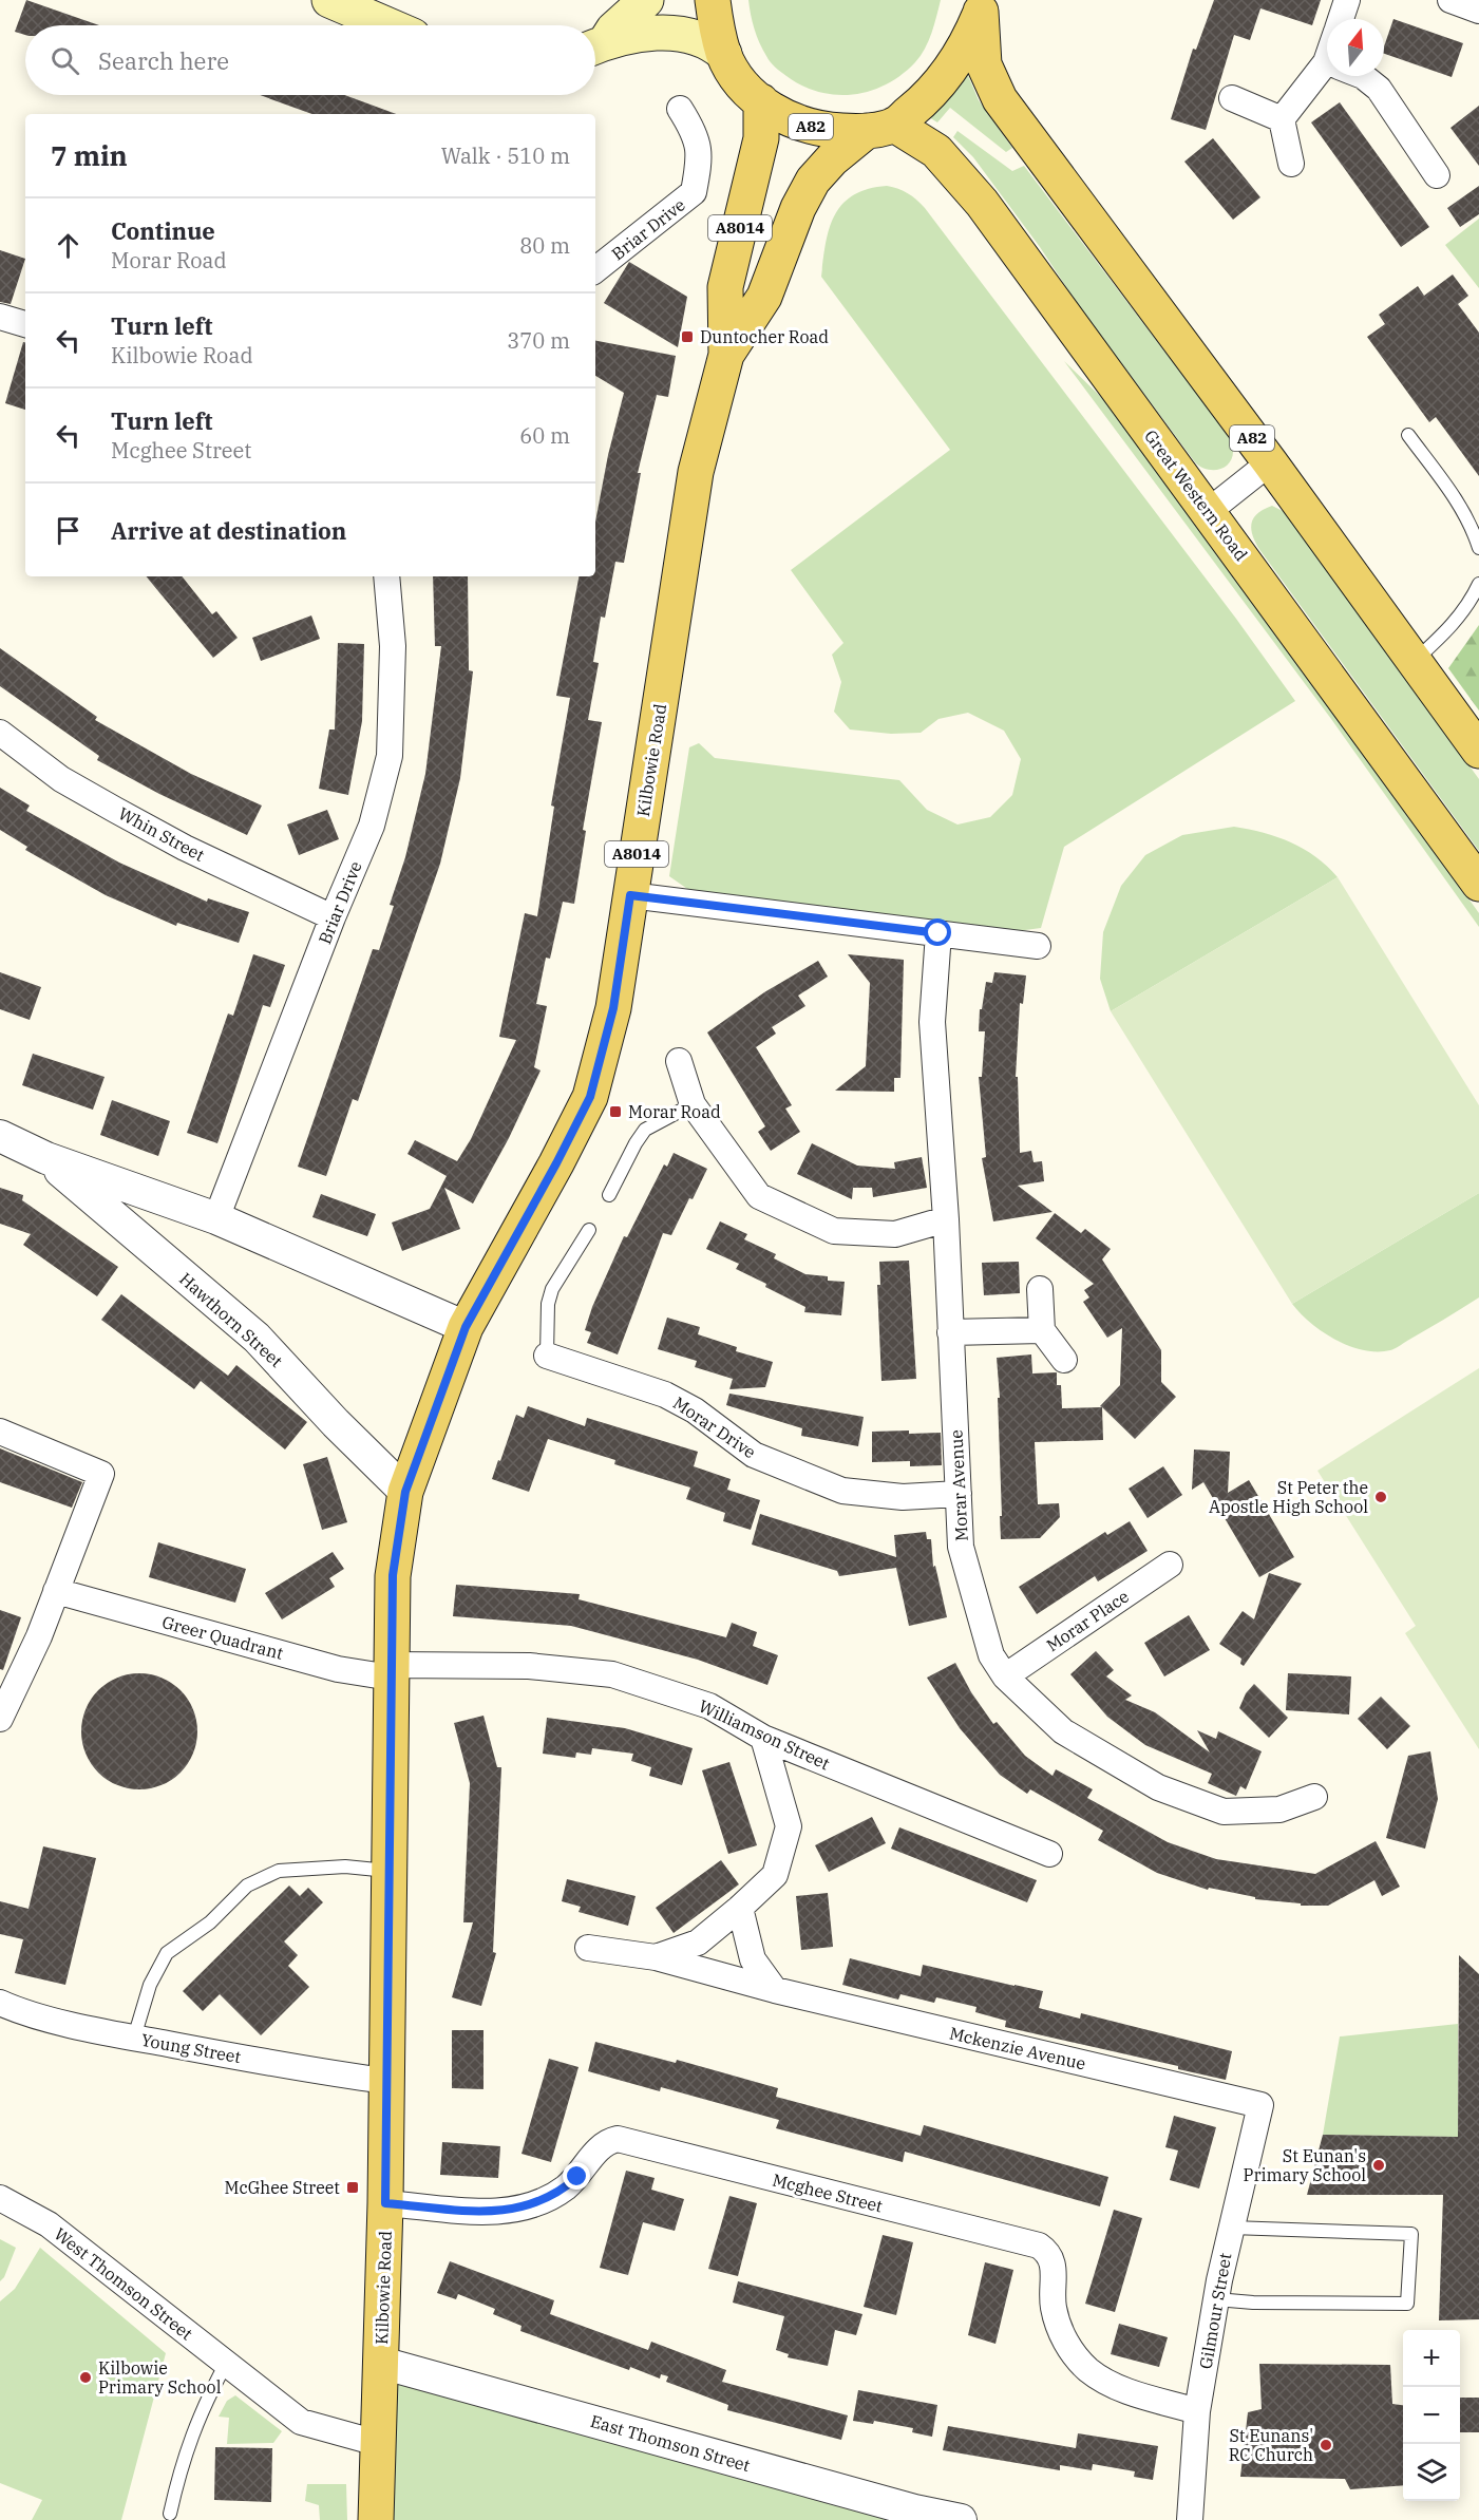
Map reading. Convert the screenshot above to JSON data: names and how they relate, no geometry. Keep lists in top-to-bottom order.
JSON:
{
  "streets": {
    "main road": [
      "A82",
      "A8014",
      "Great Western Road",
      "Kilbowie Road"
    ],
    "street": [
      "Briar Drive",
      "Whin Street",
      "Hawthorn Street",
      "Morar Drive",
      "Morar Avenue",
      "Morar Place",
      "Greer Quadrant",
      "Williamson Street",
      "Young Street",
      "Mckenzie Avenue",
      "Mcghee Street",
      "West Thomson Street",
      "Gilmour Street",
      "East Thomson Street"
    ]
  },
  "crossings": [
    ["A82", "A8014"],
    ["A82", "Great Western Road"],
    ["A82", "Kilbowie Road"],
    ["A8014", "Great Western Road"],
    ["A8014", "Kilbowie Road"],
    ["Briar Drive", "Whin Street"],
    ["Briar Drive", "Hawthorn Street"],
    ["Kilbowie Road", "Hawthorn Street"],
    ["Kilbowie Road", "Greer Quadrant"],
    ["Kilbowie Road", "Williamson Street"],
    ["Kilbowie Road", "Young Street"],
    ["Kilbowie Road", "Mcghee Street"],
    ["Kilbowie Road", "West Thomson Street"],
    ["Kilbowie Road", "East Thomson Street"],
    ["Morar Drive", "Morar Avenue"],
    ["Morar Avenue", "Morar Place"],
    ["Greer Quadrant", "Williamson Street"],
    ["Williamson Street", "Mckenzie Avenue"],
    ["Mckenzie Avenue", "Gilmour Street"],
    ["Mcghee Street", "Gilmour Street"]
  ],
  "places": {
    "transit": ["Duntocher Road", "Morar Road", "McGhee Street"],
    "other": [
      "St Peter the Apostle High School",
      "St Eunan's Primary School",
      "Kilbowie Primary School",
      "St Eunans' RC Church"
    ]
  },
  "north": "top",
  "page": {
    "search": "Search here",
    "heading": ["7 min", "Walk · 510 m"],
    "list": [
      ["Continue", "Morar Road", "80 m"],
      ["Turn left", "Kilbowie Road", "370 m"],
      ["Turn left", "Mcghee Street", "60 m"],
      "Arrive at destination"
    ],
    "map_buttons": ["+", "−"]
  }
}
